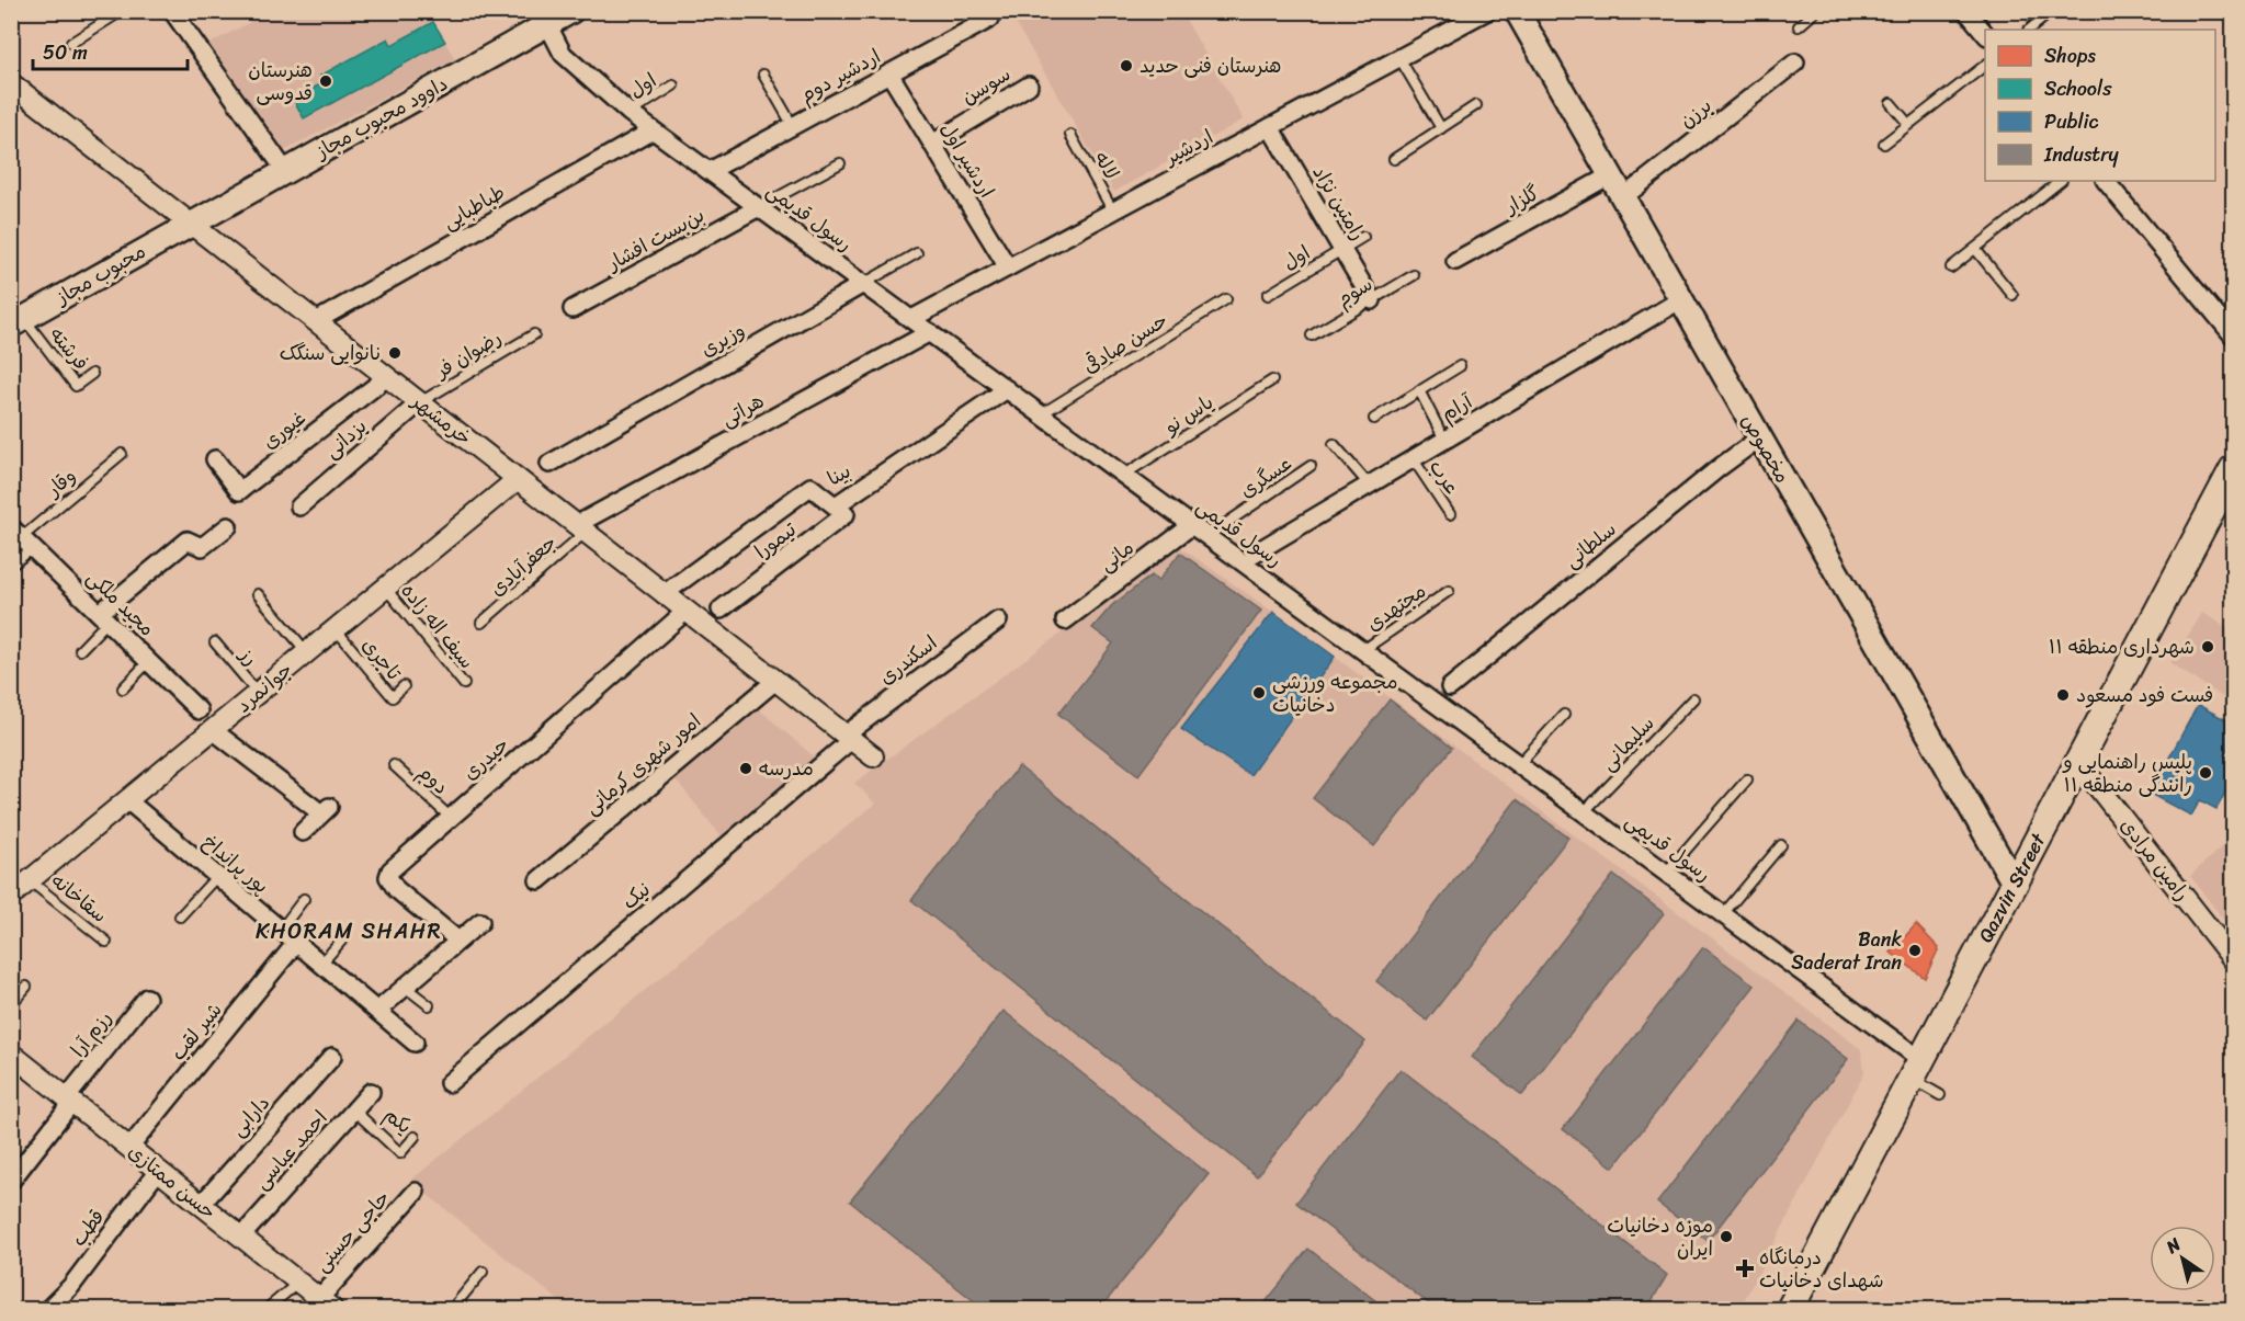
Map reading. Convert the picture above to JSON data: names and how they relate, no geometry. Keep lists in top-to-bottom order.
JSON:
{
  "streets": {
    "main road": [
      "داوود محبوب مجاز",
      "محبوب مجاز",
      "مخصوص",
      "Qazvin Street"
    ],
    "street": [
      "اردشیر دوم",
      "سوسن",
      "برزن",
      "اردشیر",
      "اردشیر اول",
      "گلزار",
      "رامتین نژاد",
      "طباطبایی",
      "رسول قدیمی",
      "بن‌بست افشار",
      "وزیری",
      "آرام",
      "هراتی",
      "خرمشهر",
      "غیوری",
      "یزدانی",
      "بینا",
      "تیمورا",
      "سلطانی",
      "مانی",
      "مجید ملکی",
      "اسکندری",
      "جوانمرد",
      "حیدری",
      "امور شهری کرمانی",
      "رامین مرادی",
      "پور پرانداخ",
      "نیک",
      "شیر لقب",
      "رزم آرا",
      "دارابی",
      "احمد عباسی",
      "حسن ممتازی",
      "قطب",
      "حاجی حسنی"
    ],
    "lane": [
      "اول",
      "لاله",
      "سوم",
      "حسن صادقی",
      "فرشته",
      "رضوان فر",
      "یاس نو",
      "عسگری",
      "عرب",
      "وقار",
      "جعفرآبادی",
      "مجتهدی",
      "سیف اله زاده",
      "رز",
      "تاجری",
      "سلیمانی",
      "دوم",
      "سقاخانه",
      "یکم"
    ]
  },
  "crossings": [
    ["اردشیر دوم", "اردشیر اول"],
    ["اردشیر دوم", "رسول قدیمی"],
    ["اول", "رامتین نژاد"],
    ["اول", "رسول قدیمی"],
    ["سوسن", "اردشیر اول"],
    ["برزن", "مخصوص"],
    ["داوود محبوب مجاز", "رسول قدیمی"],
    ["داوود محبوب مجاز", "محبوب مجاز"],
    ["داوود محبوب مجاز", "خرمشهر"],
    ["اردشیر", "اردشیر اول"],
    ["اردشیر", "لاله"],
    ["اردشیر", "رامتین نژاد"],
    ["اردشیر", "رسول قدیمی"],
    ["گلزار", "مخصوص"],
    ["رامتین نژاد", "سوم"],
    ["طباطبایی", "رسول قدیمی"],
    ["طباطبایی", "خرمشهر"],
    ["رسول قدیمی", "بن‌بست افشار"],
    ["رسول قدیمی", "وزیری"],
    ["رسول قدیمی", "حسن صادقی"],
    ["رسول قدیمی", "هراتی"],
    ["رسول قدیمی", "یاس نو"],
    ["رسول قدیمی", "بینا"],
    ["رسول قدیمی", "عسگری"],
    ["رسول قدیمی", "مانی"],
    ["رسول قدیمی", "مجتهدی"],
    ["رسول قدیمی", "سلیمانی"],
    ["رسول قدیمی", "Qazvin Street"],
    ["محبوب مجاز", "فرشته"],
    ["محبوب مجاز", "خرمشهر"],
    ["رضوان فر", "خرمشهر"],
    ["رضوان فر", "یزدانی"],
    ["آرام", "مخصوص"],
    ["آرام", "عرب"],
    ["هراتی", "خرمشهر"],
    ["هراتی", "جعفرآبادی"],
    ["خرمشهر", "غیوری"],
    ["خرمشهر", "یزدانی"],
    ["خرمشهر", "بینا"],
    ["خرمشهر", "جعفرآبادی"],
    ["خرمشهر", "اسکندری"],
    ["خرمشهر", "جوانمرد"],
    ["خرمشهر", "حیدری"],
    ["خرمشهر", "امور شهری کرمانی"],
    ["خرمشهر", "نیک"],
    ["مخصوص", "سلطانی"],
    ["مخصوص", "Qazvin Street"],
    ["بینا", "تیمورا"],
    ["وقار", "مجید ملکی"],
    ["سیف اله زاده", "جوانمرد"],
    ["رز", "جوانمرد"],
    ["تاجری", "جوانمرد"],
    ["اسکندری", "نیک"],
    ["جوانمرد", "پور پرانداخ"],
    ["جوانمرد", "سقاخانه"],
    ["حیدری", "دوم"],
    ["رامین مرادی", "Qazvin Street"],
    ["پور پرانداخ", "شیر لقب"],
    ["شیر لقب", "حسن ممتازی"],
    ["رزم آرا", "حسن ممتازی"],
    ["دارابی", "حسن ممتازی"],
    ["یکم", "احمد عباسی"],
    ["احمد عباسی", "حسن ممتازی"],
    ["حسن ممتازی", "قطب"],
    ["حسن ممتازی", "حاجی حسنی"]
  ],
  "districts": ["KHORAM SHAHR"],
  "places": {
    "other": [
      "هنرستان فنی حدید",
      "هنرستان قدوسی",
      "نانوایی سنگک",
      "شهرداری منطقه ۱۱",
      "مجموعه ورزشی دخانیات",
      "فست فود مسعود",
      "مدرسه",
      "پلیس راهنمایی و رانندگی منطقه ۱۱",
      "Bank Saderat Iran",
      "موزه دخانیات ایران"
    ],
    "health": ["درمانگاه شهدای دخانیات"]
  },
  "legend": [
    "Shops",
    "Schools",
    "Public",
    "Industry"
  ],
  "scale_bar": "50 m",
  "north": "top left"
}
